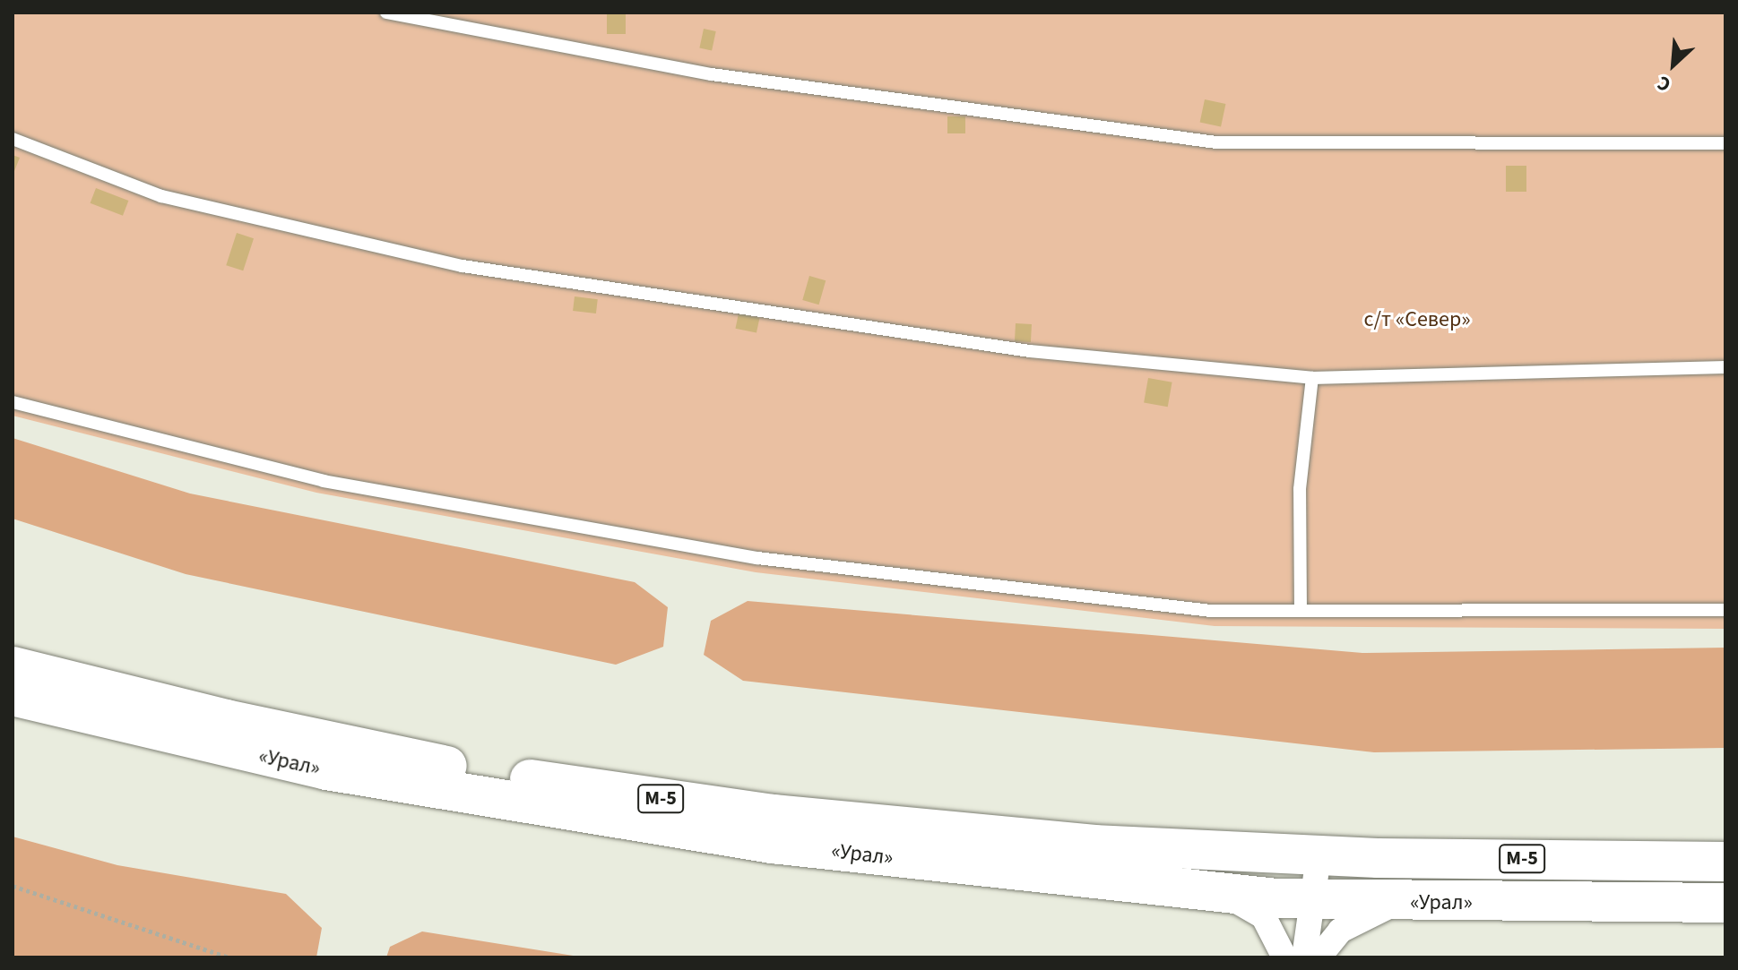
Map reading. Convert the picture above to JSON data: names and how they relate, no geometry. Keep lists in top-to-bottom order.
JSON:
{
  "streets": {
    "highway": ["«Урал»", "М-5"]
  },
  "parks": ["с/т «Север»"],
  "north": "bottom left"
}
